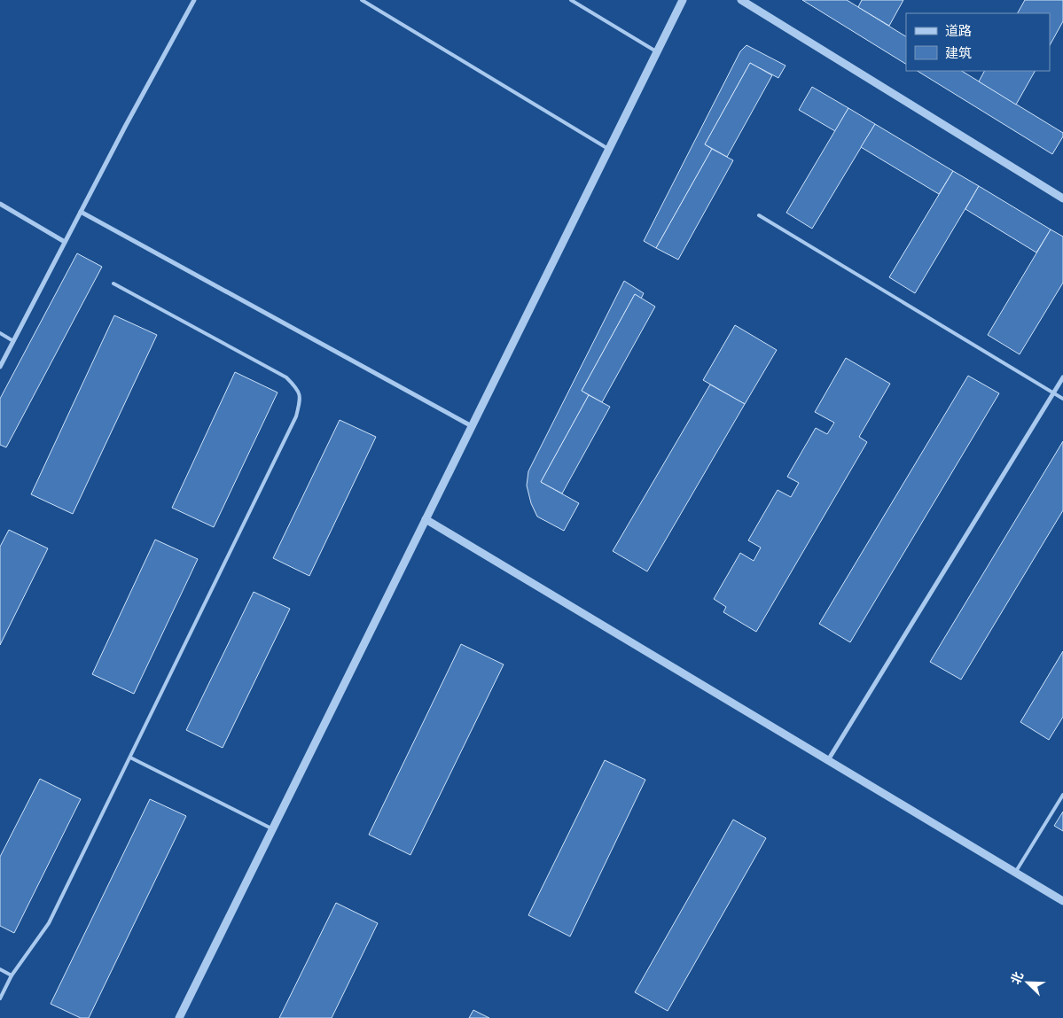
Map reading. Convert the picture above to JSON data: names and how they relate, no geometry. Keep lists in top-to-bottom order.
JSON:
{
  "legend": ["道路", "建筑"],
  "north": "top left"
}
